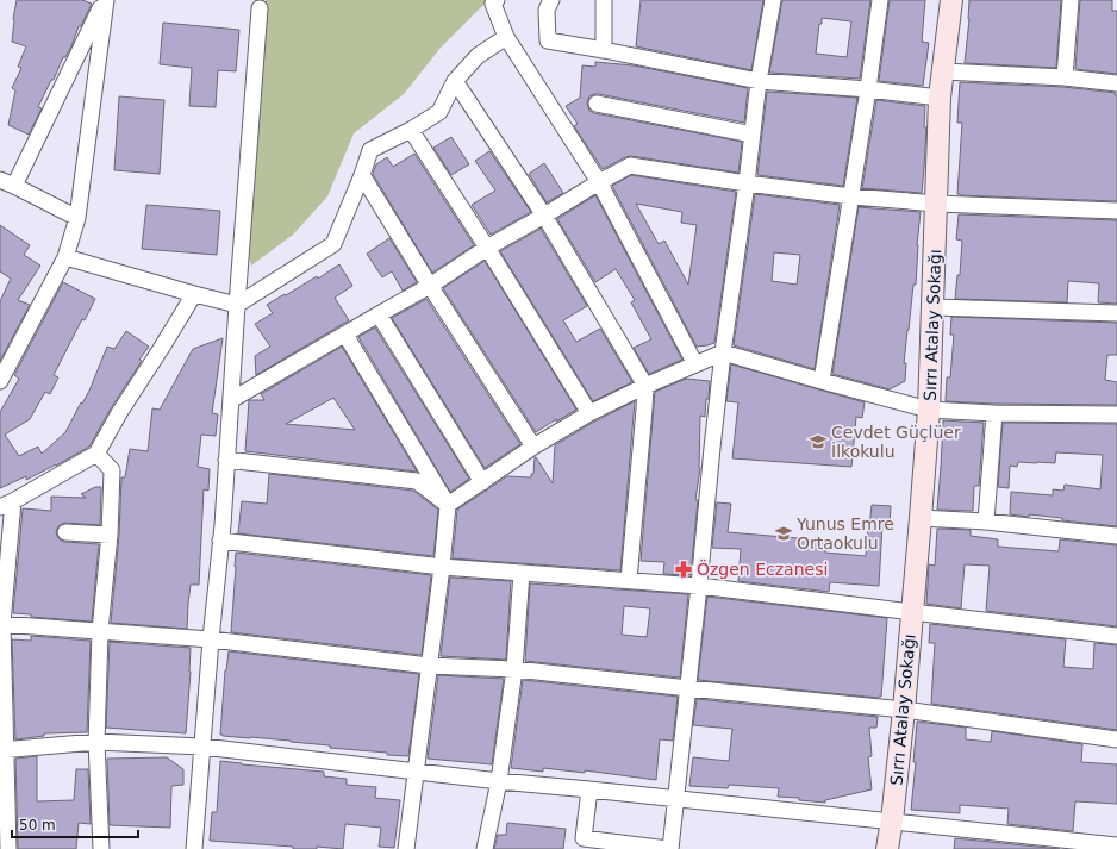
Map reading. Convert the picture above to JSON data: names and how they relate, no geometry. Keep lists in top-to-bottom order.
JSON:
{
  "streets": {
    "main road": ["Sırrı Atalay Sokağı"]
  },
  "places": {
    "school or university": ["Cevdet Güçlüer İlkokulu", "Yunus Emre Ortaokulu"],
    "pharmacy": ["Özgen Eczanesi"]
  },
  "scale_bar": "50 m"
}
